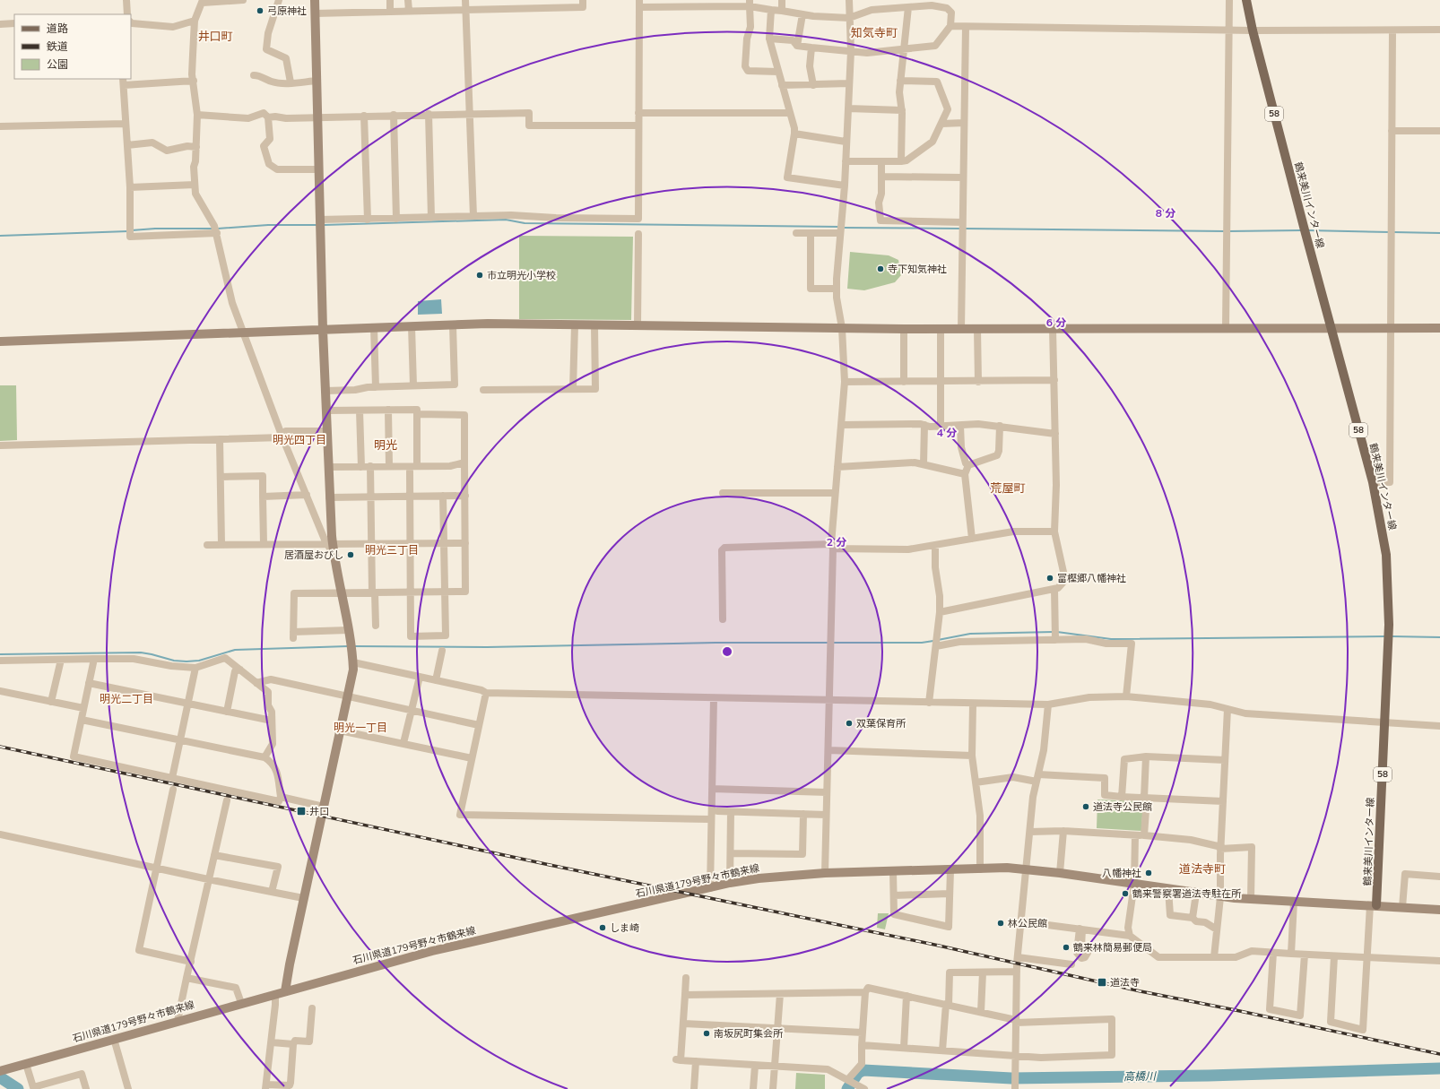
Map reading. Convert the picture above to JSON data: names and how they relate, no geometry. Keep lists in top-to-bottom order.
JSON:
{
  "streets": {
    "main road": ["58", "鶴来美川インター線"],
    "street": ["石川県道179号野々市鶴来線"]
  },
  "crossings": [
    ["鶴来美川インター線", "石川県道179号野々市鶴来線"]
  ],
  "districts": [
    "知気寺町",
    "井口町",
    "明光四丁目",
    "明光",
    "荒屋町",
    "明光三丁目",
    "明光二丁目",
    "明光一丁目",
    "道法寺町"
  ],
  "water": ["高橋川"],
  "places": {
    "other": [
      "弓原神社",
      "寺下知気神社",
      "市立明光小学校",
      "居酒屋おびし",
      "富樫郷八幡神社",
      "双葉保育所",
      "道法寺公民館",
      "八幡神社",
      "鶴来警察署道法寺駐在所",
      "林公民館",
      "しま崎",
      "鶴来林簡易郵便局",
      "南坂尻町集会所"
    ],
    "transit": ["井口", "道法寺"]
  },
  "legend": ["道路", "鉄道", "公園"],
  "rings": [
    "8 分",
    "6 分",
    "4 分",
    "2 分"
  ]
}
